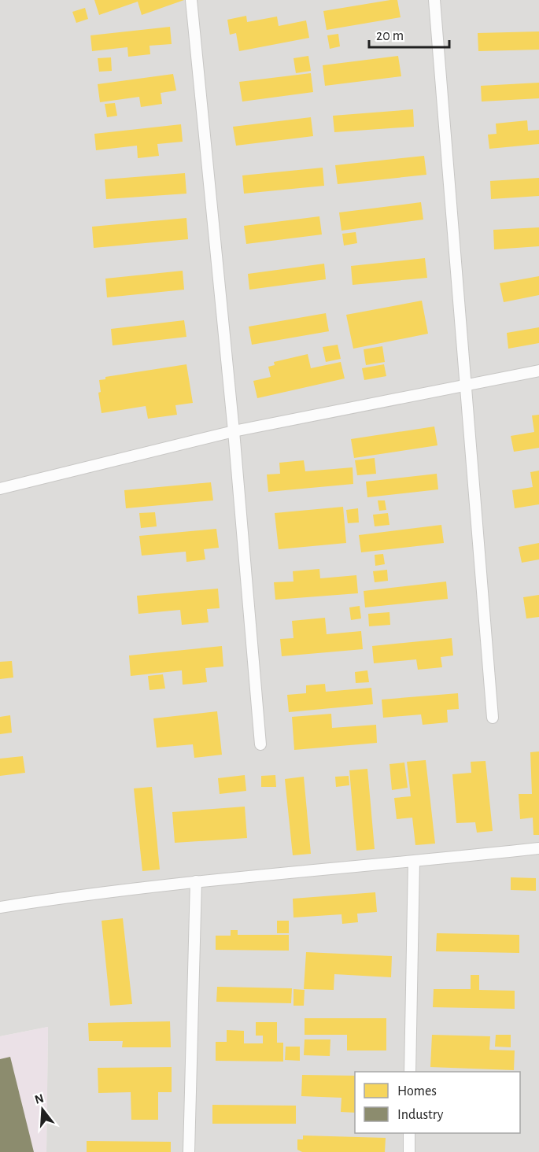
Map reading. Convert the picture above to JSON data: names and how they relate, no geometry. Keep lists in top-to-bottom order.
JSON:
{
  "legend": ["Homes", "Industry"],
  "scale_bar": "20 m",
  "north": "top"
}
